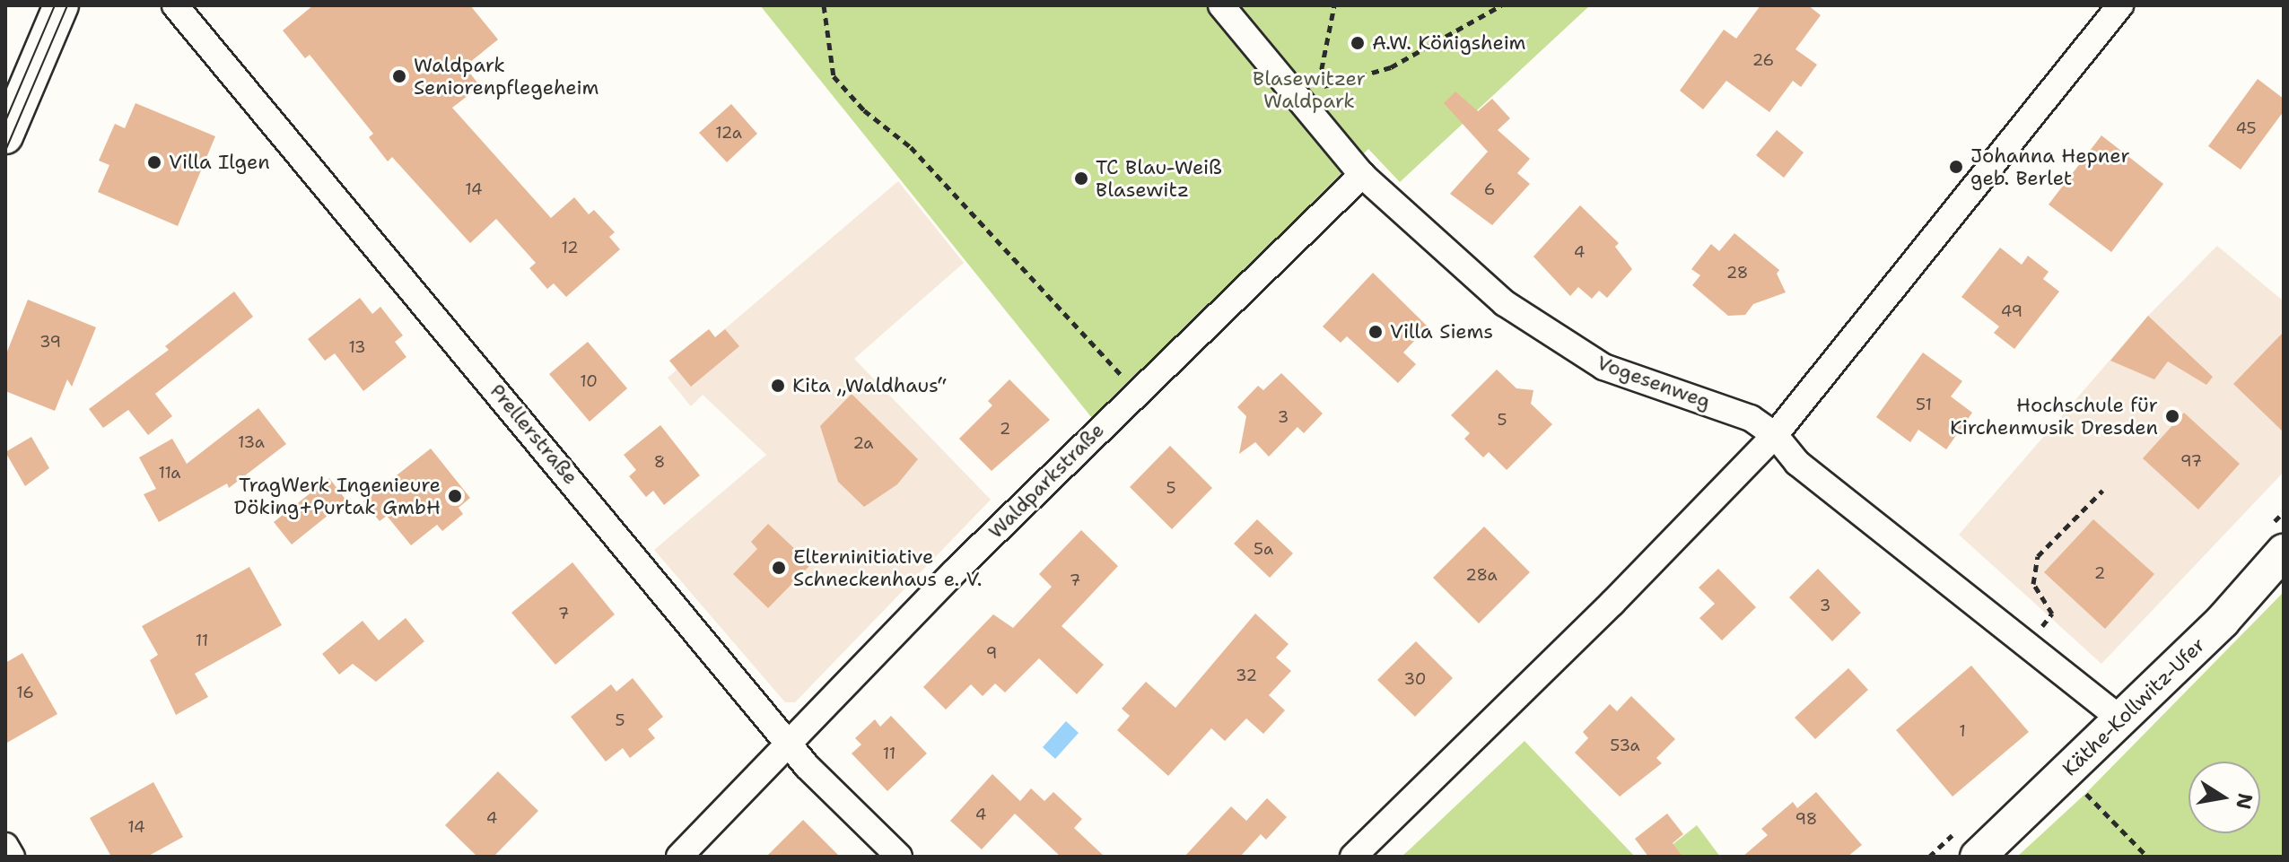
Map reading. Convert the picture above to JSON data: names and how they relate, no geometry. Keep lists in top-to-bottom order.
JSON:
{
  "streets": {
    "main road": ["Käthe-Kollwitz-Ufer"],
    "street": ["Vogesenweg", "Prellerstraße", "Waldparkstraße"]
  },
  "crossings": [
    ["Vogesenweg", "Waldparkstraße"],
    ["Vogesenweg", "Käthe-Kollwitz-Ufer"],
    ["Prellerstraße", "Waldparkstraße"]
  ],
  "parks": ["Blasewitzer Waldpark"],
  "places": [
    "A.W. Königsheim",
    "Waldpark Seniorenpflegeheim",
    "Villa Ilgen",
    "Johanna Hepner geb. Berlet",
    "TC Blau-Weiß Blasewitz",
    "Villa Siems",
    "Kita „Waldhaus“",
    "Hochschule für Kirchenmusik Dresden",
    "TragWerk Ingenieure Döking+Purtak GmbH",
    "Elterninitiative Schneckenhaus e. V."
  ],
  "house_numbers": [
    "26",
    "45",
    "12a",
    "14",
    "6",
    "12",
    "4",
    "28",
    "49",
    "39",
    "13",
    "10",
    "51",
    "3",
    "5",
    "2",
    "13a",
    "2a",
    "97",
    "8",
    "11a",
    "5",
    "5a",
    "2",
    "28a",
    "7",
    "3",
    "7",
    "11",
    "9",
    "32",
    "30",
    "16",
    "5",
    "1",
    "53a",
    "11",
    "4",
    "4",
    "98",
    "14"
  ],
  "north": "right"
}
